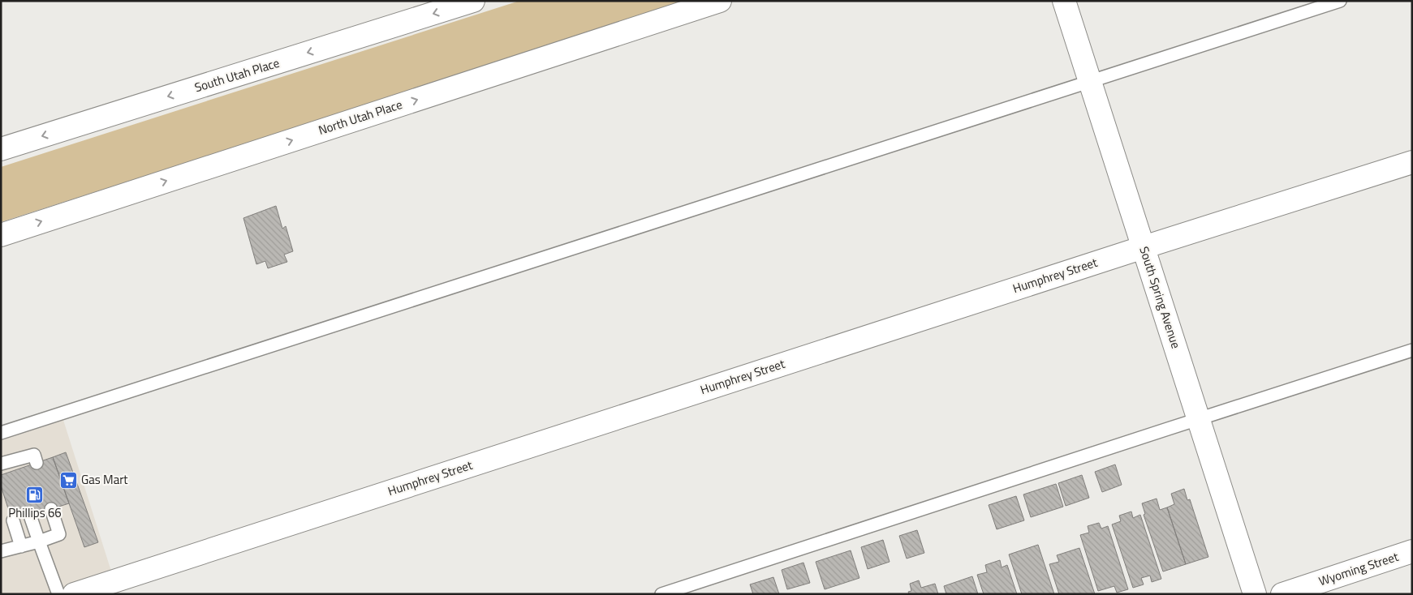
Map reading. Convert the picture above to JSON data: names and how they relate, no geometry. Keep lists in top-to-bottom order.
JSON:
{
  "streets": {
    "street": [
      "South Utah Place",
      "North Utah Place",
      "Humphrey Street",
      "South Spring Avenue",
      "Wyoming Street"
    ]
  },
  "crossings": [
    ["Humphrey Street", "South Spring Avenue"]
  ],
  "one_way": ["South Utah Place", "North Utah Place"],
  "places": {
    "supermarket": ["Gas Mart"],
    "fuel station": ["Phillips 66"]
  }
}
